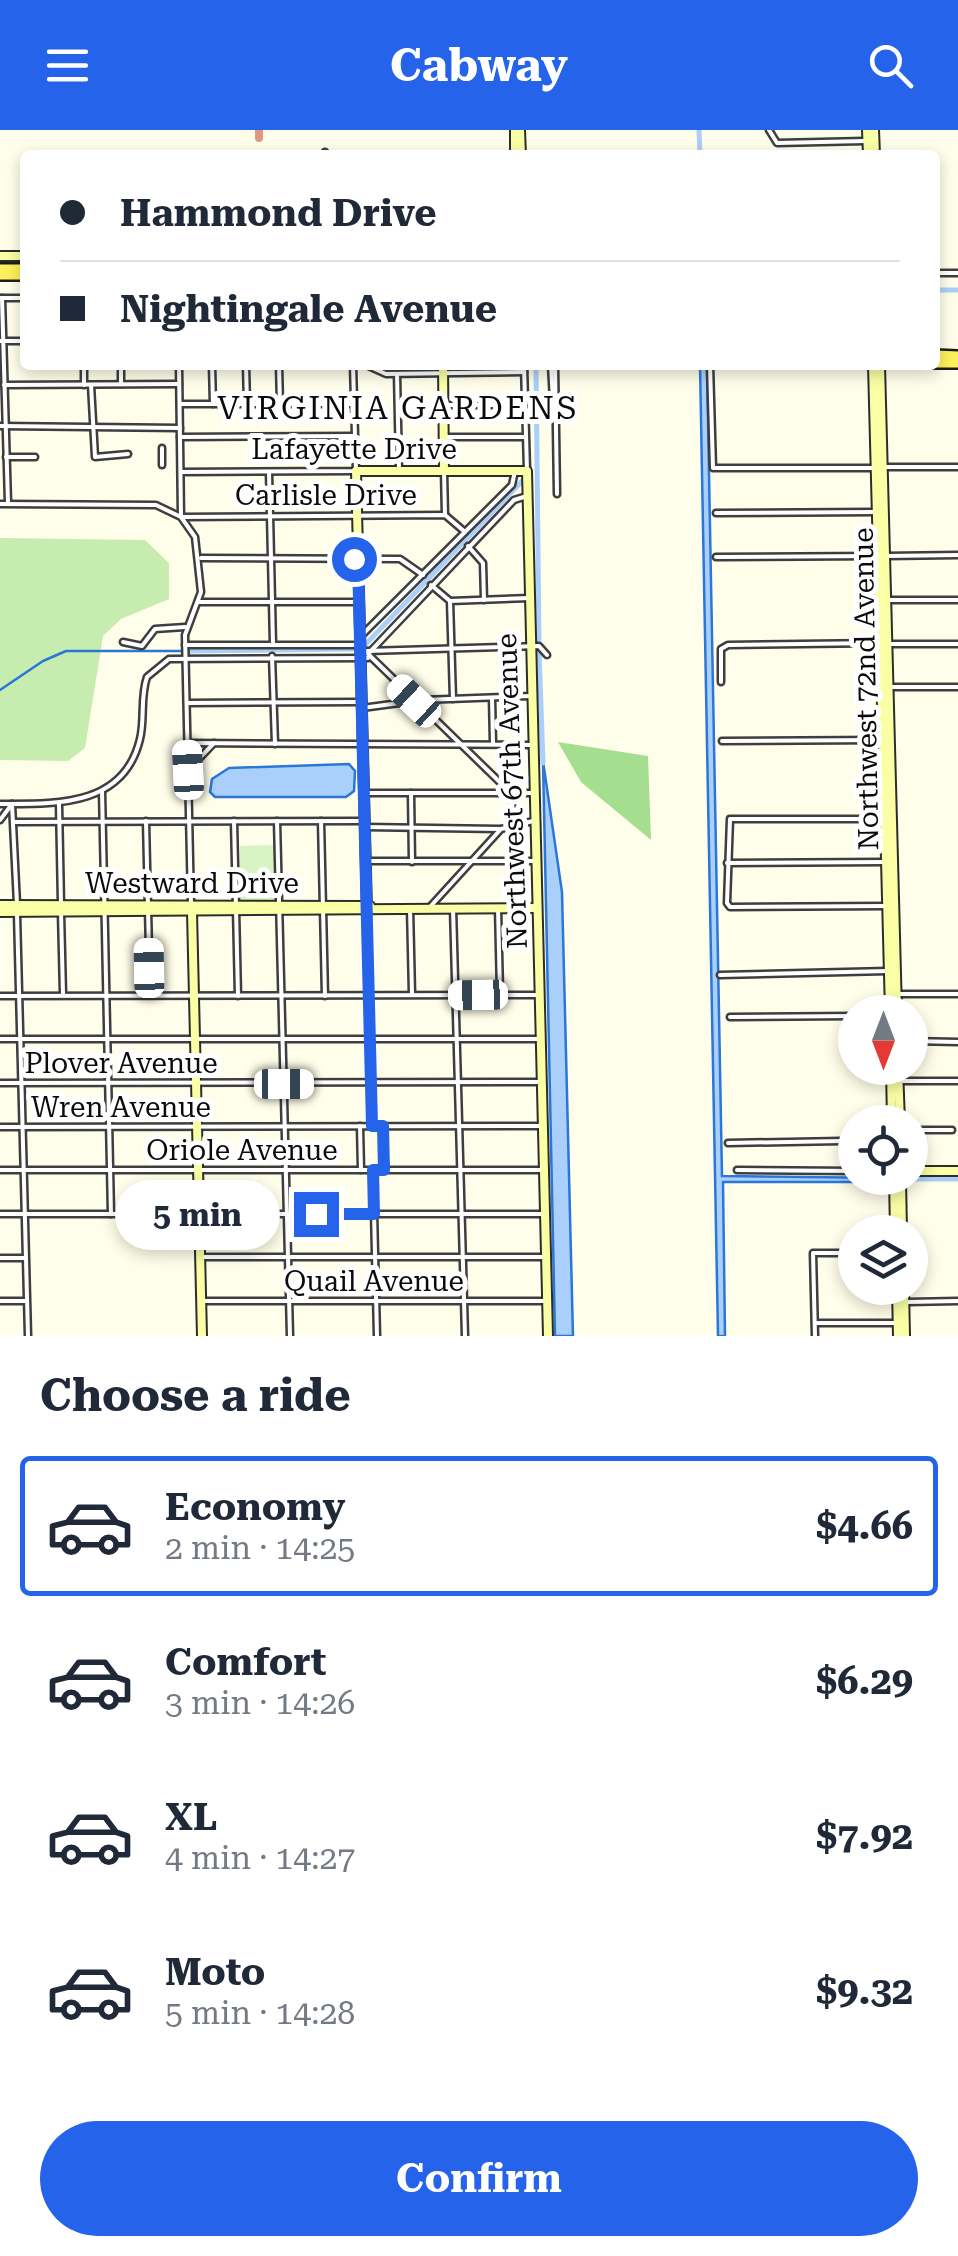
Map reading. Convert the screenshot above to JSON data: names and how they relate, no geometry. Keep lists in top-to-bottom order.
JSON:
{
  "streets": {
    "street": [
      "Lafayette Drive",
      "Carlisle Drive",
      "Northwest 72nd Avenue",
      "Northwest 67th Avenue",
      "Westward Drive",
      "Plover Avenue",
      "Wren Avenue",
      "Oriole Avenue",
      "Quail Avenue"
    ]
  },
  "crossings": [
    ["Lafayette Drive", "Northwest 67th Avenue"],
    ["Northwest 67th Avenue", "Westward Drive"],
    ["Northwest 67th Avenue", "Plover Avenue"],
    ["Northwest 67th Avenue", "Wren Avenue"],
    ["Northwest 67th Avenue", "Oriole Avenue"],
    ["Northwest 67th Avenue", "Quail Avenue"]
  ],
  "districts": ["VIRGINIA GARDENS"],
  "north": "bottom",
  "page": {
    "header": "Cabway",
    "banner": ["Hammond Drive", "Nightingale Avenue"],
    "bubble": "5 min",
    "heading": "Choose a ride",
    "list": [
      {
        "name": "Economy",
        "note": "2 min · 14:25",
        "value": "$4.66"
      },
      {
        "name": "Comfort",
        "note": "3 min · 14:26",
        "value": "$6.29"
      },
      {
        "name": "XL",
        "note": "4 min · 14:27",
        "value": "$7.92"
      },
      {
        "name": "Moto",
        "note": "5 min · 14:28",
        "value": "$9.32"
      }
    ],
    "buttons": "Confirm"
  }
}
